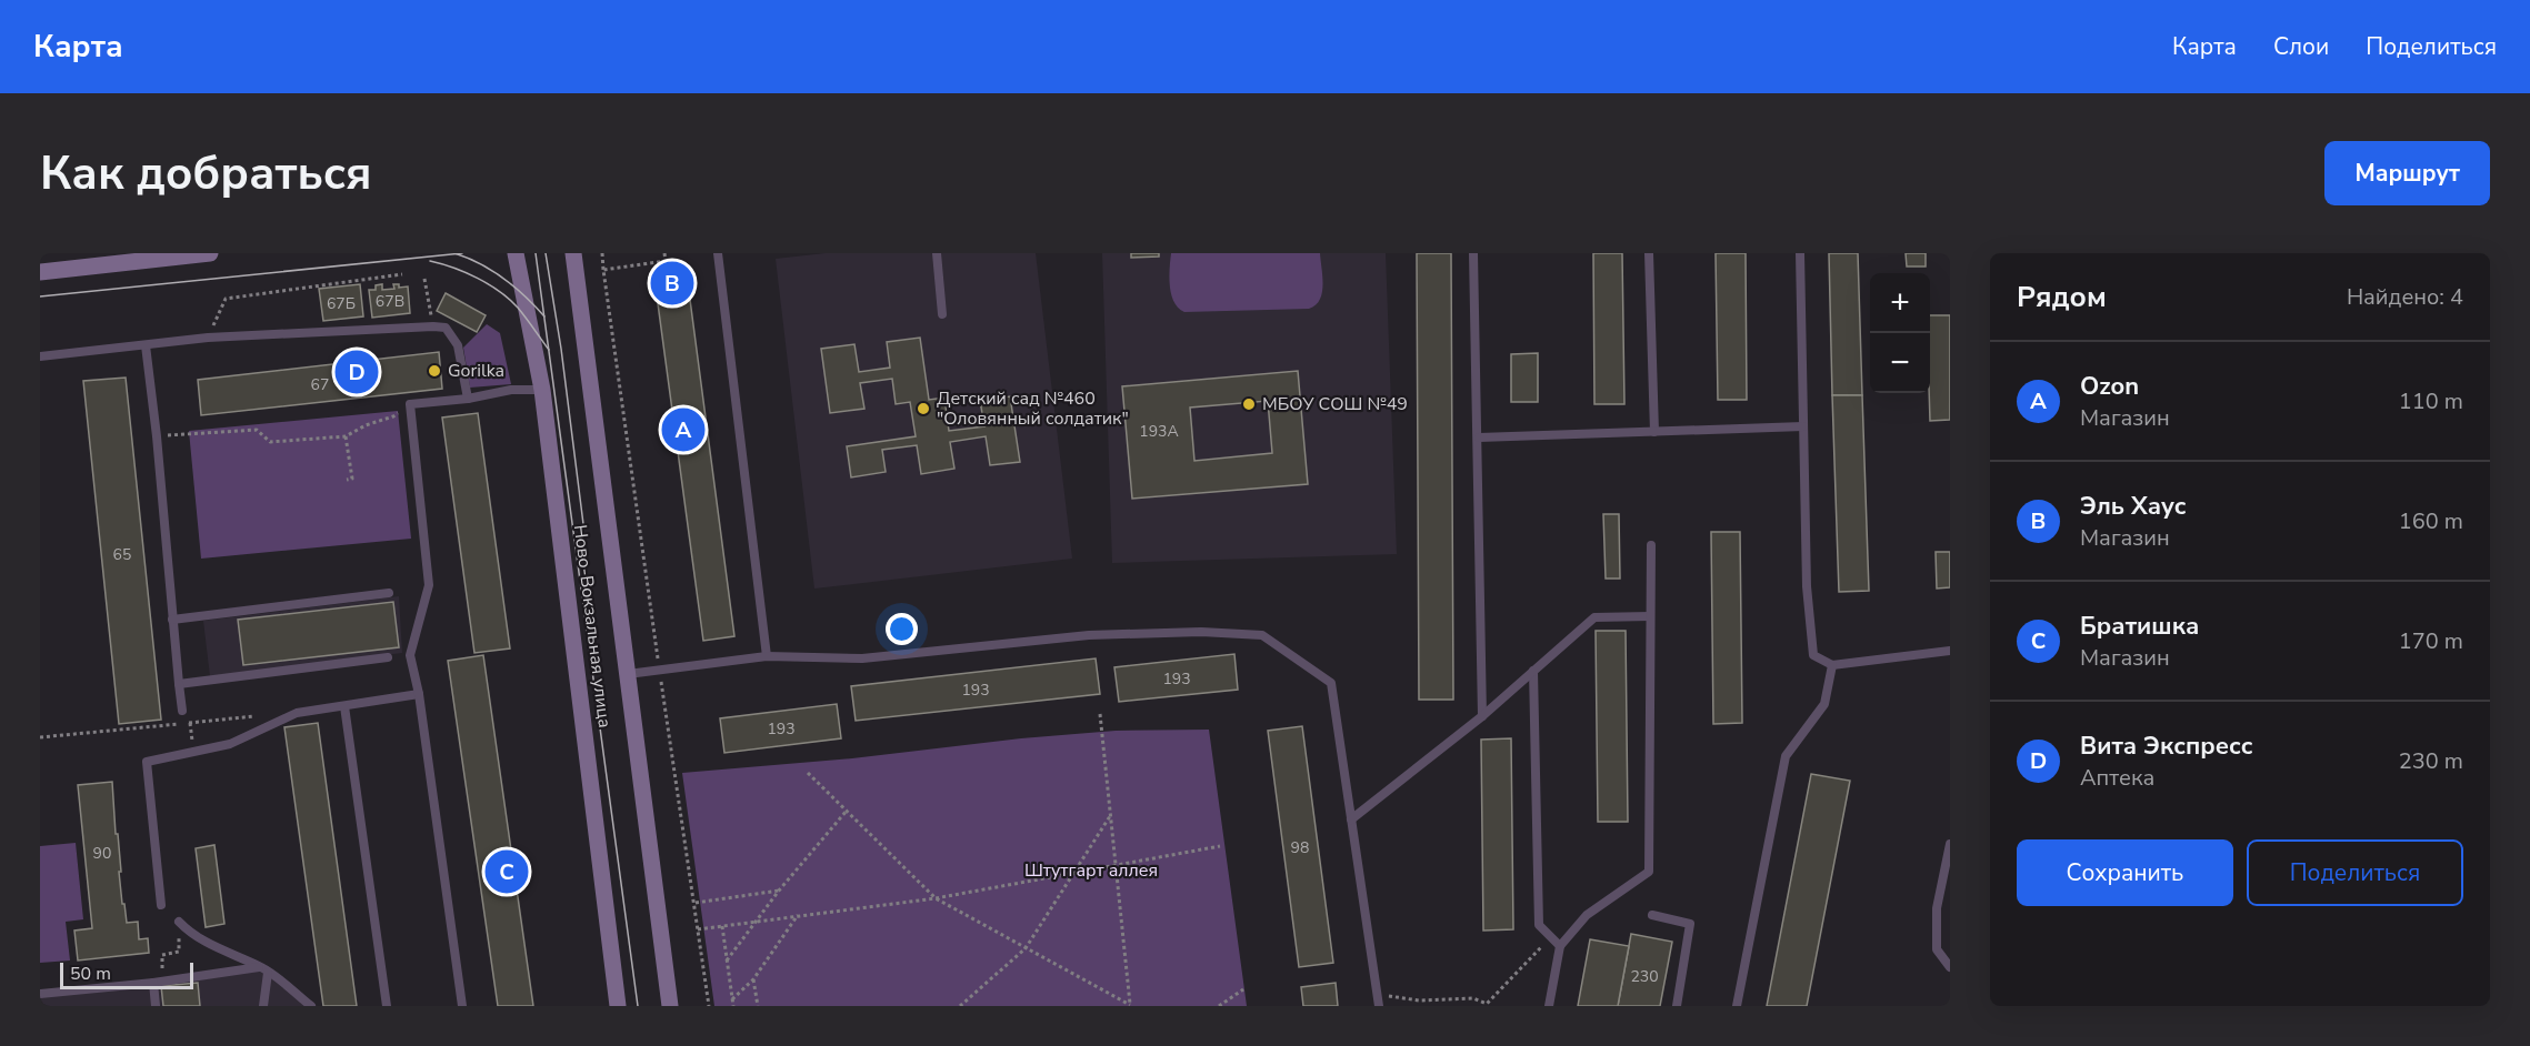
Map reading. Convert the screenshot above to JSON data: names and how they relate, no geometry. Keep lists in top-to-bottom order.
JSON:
{
  "streets": {
    "main road": ["Ново-Вокзальная улица"]
  },
  "parks": ["Штутгарт аллея"],
  "places": ["Gorilka", "МБОУ СОШ №49", "Детский сад №460 \"Оловянный солдатик\""],
  "house_numbers": [
    "67В",
    "67Б",
    "67",
    "193А",
    "65",
    "193",
    "193",
    "193",
    "98",
    "90",
    "230"
  ],
  "scale_bar": "50 m",
  "page": {
    "header": "Карта",
    "nav": ["Карта", "Слои", "Поделиться"],
    "buttons": [
      "Маршрут",
      ["Сохранить", "Поделиться"]
    ],
    "title": "Как добраться",
    "heading": ["Рядом", "Найдено: 4"],
    "pins": [
      "B",
      "D",
      "A",
      "C"
    ],
    "map_buttons": ["+", "−"],
    "list": [
      {
        "mark": "A",
        "name": "Ozon",
        "note": "Магазин",
        "value": "110 m"
      },
      {
        "mark": "B",
        "name": "Эль Хаус",
        "note": "Магазин",
        "value": "160 m"
      },
      {
        "mark": "C",
        "name": "Братишка",
        "note": "Магазин",
        "value": "170 m"
      },
      {
        "mark": "D",
        "name": "Вита Экспресс",
        "note": "Аптека",
        "value": "230 m"
      }
    ],
    "scale": "50 m"
  }
}
